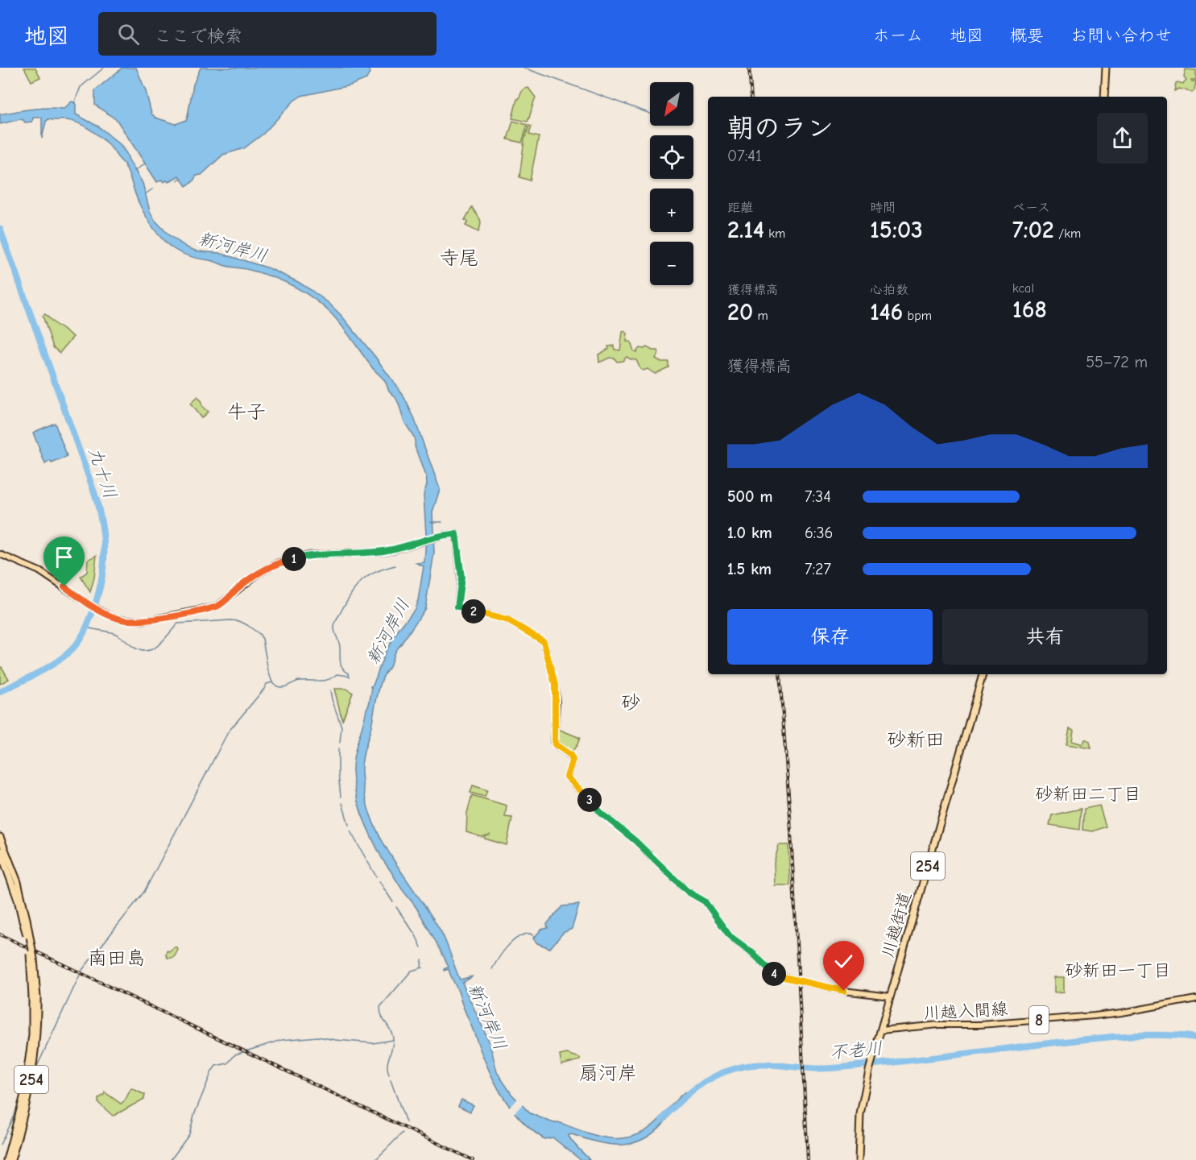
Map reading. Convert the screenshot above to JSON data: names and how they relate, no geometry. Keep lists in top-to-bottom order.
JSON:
{
  "streets": {
    "highway": ["254", "川越街道"],
    "main road": ["川越入間線", "8"]
  },
  "crossings": [
    ["川越街道", "川越入間線"]
  ],
  "districts": [
    "寺尾",
    "牛子",
    "砂",
    "砂新田",
    "砂新田二丁目",
    "南田島",
    "砂新田一丁目",
    "扇河岸"
  ],
  "water": ["新河岸川", "九十川", "不老川"],
  "north": "bottom left",
  "page": {
    "header": "地図",
    "search": "ここで検索",
    "nav": [
      "ホーム",
      "地図",
      "概要",
      "お問い合わせ"
    ],
    "map_buttons": ["+", "−"],
    "heading": ["朝のラン", "07:41"],
    "stats": [
      ["距離", "2.14 km"],
      ["時間", "15:03"],
      ["ペース", "7:02 /km"],
      ["獲得標高", "20 m"],
      ["心拍数", "146 bpm"],
      ["kcal", "168"]
    ],
    "chart": ["獲得標高", "55–72 m"],
    "list": [
      {
        "name": "500 m",
        "note": "7:34"
      },
      {
        "name": "1.0 km",
        "note": "6:36"
      },
      {
        "name": "1.5 km",
        "note": "7:27"
      }
    ],
    "pins": [
      "1",
      "2",
      "3",
      "4"
    ],
    "buttons": ["保存", "共有"]
  }
}
